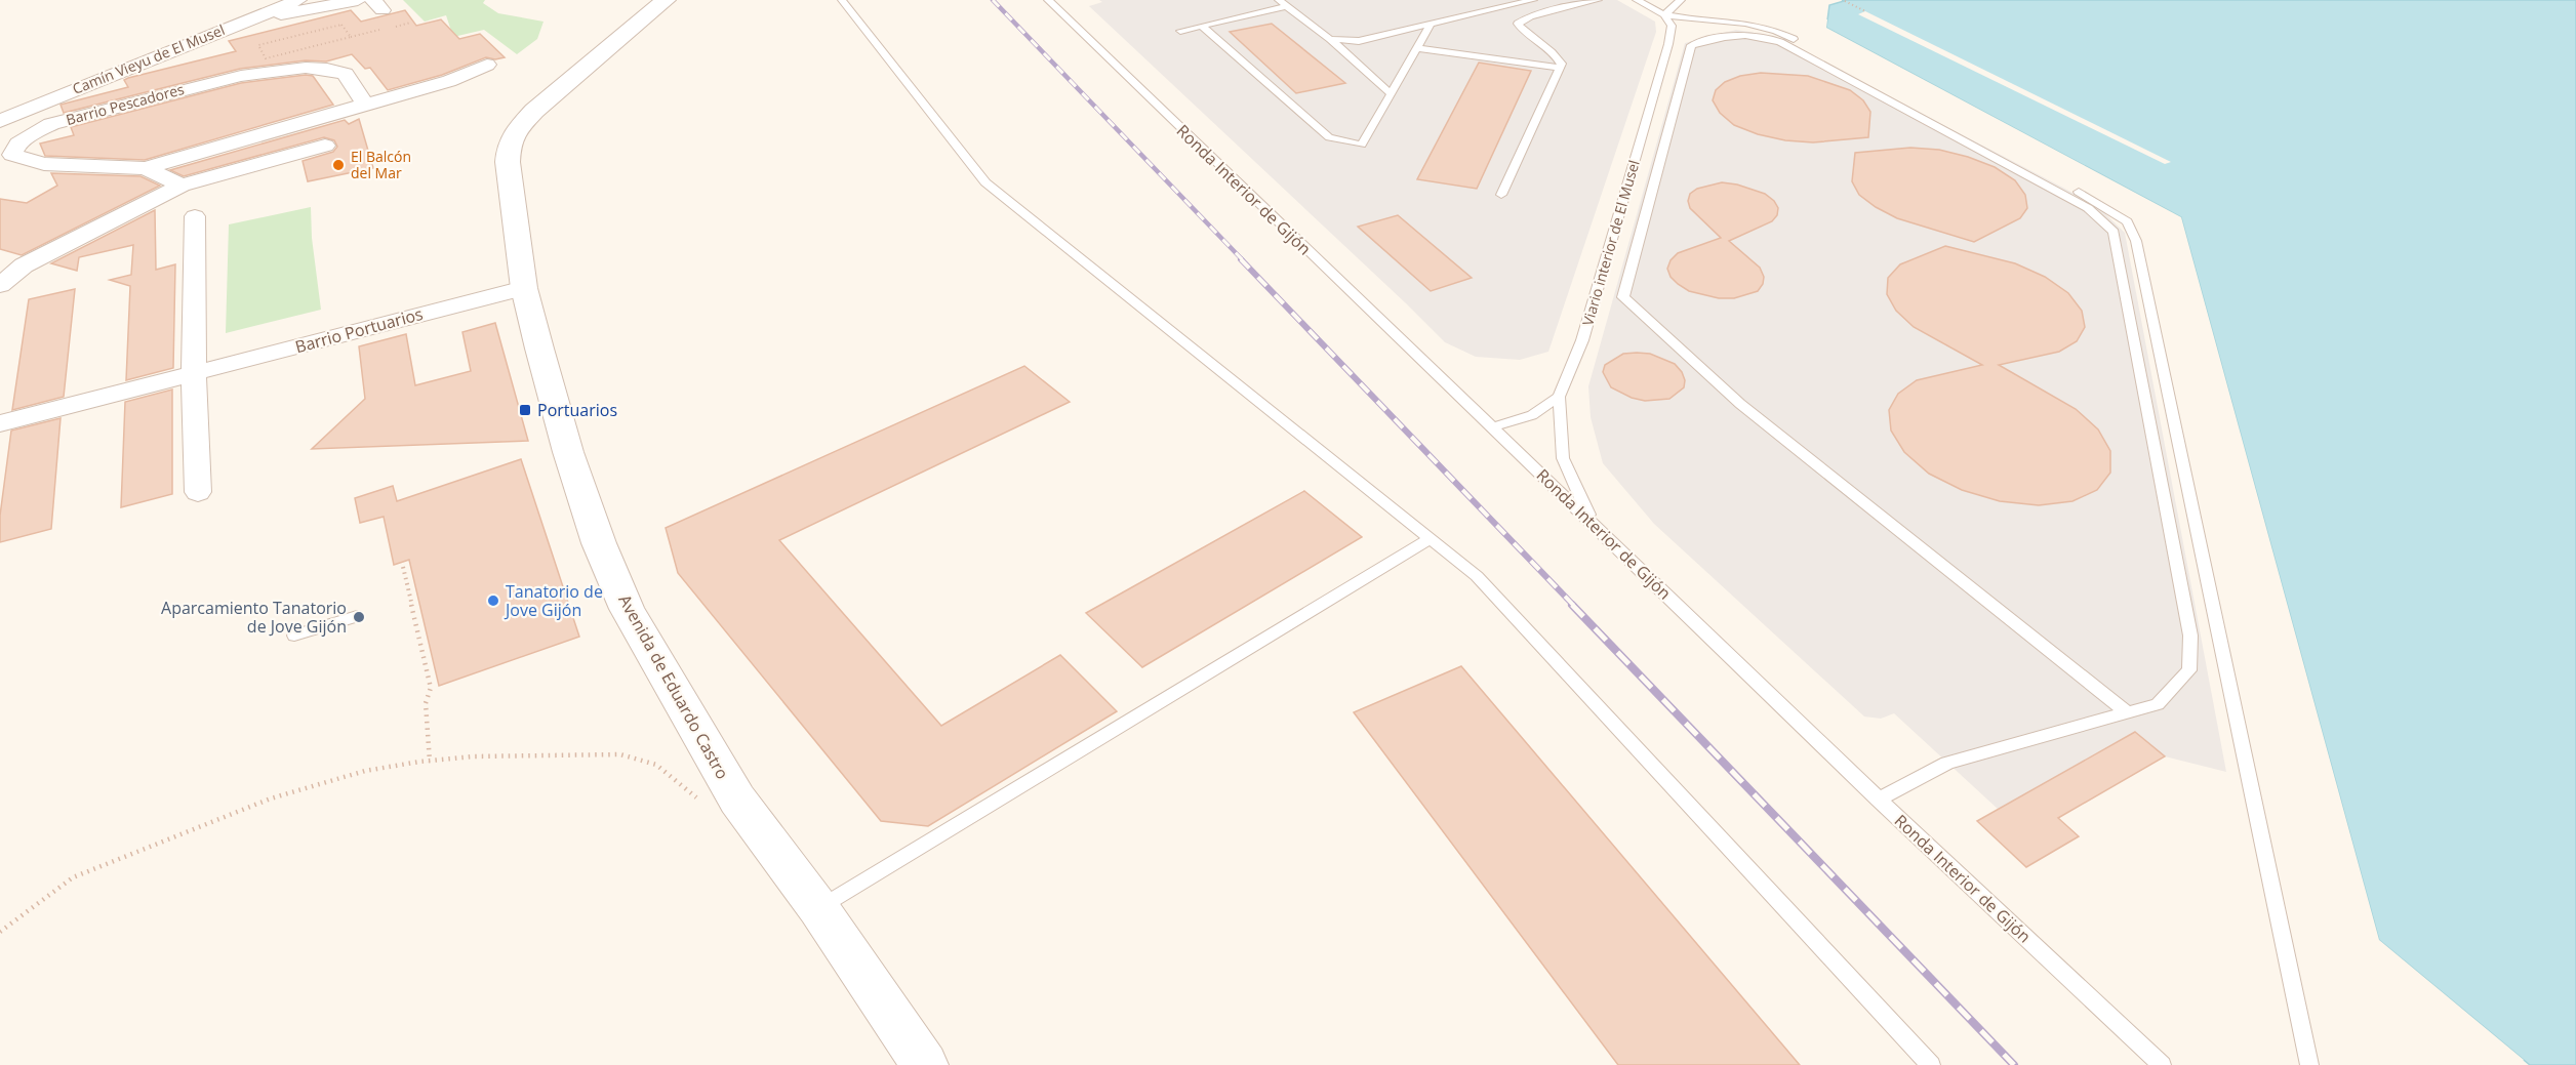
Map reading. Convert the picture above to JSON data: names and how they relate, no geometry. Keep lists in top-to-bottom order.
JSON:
{
  "streets": {
    "street": [
      "Camín Vieyu de El Musel",
      "Barrio Pescadores",
      "Barrio Portuarios",
      "Avenida de Eduardo Castro"
    ],
    "lane": ["Ronda Interior de Gijón", "Viario interior de El Musel"]
  },
  "crossings": [
    ["Barrio Portuarios", "Avenida de Eduardo Castro"]
  ],
  "places": {
    "other": ["El Balcón del Mar", "Tanatorio de Jove Gijón", "Aparcamiento Tanatorio de Jove Gijón"],
    "transit": ["Portuarios"]
  }
}
